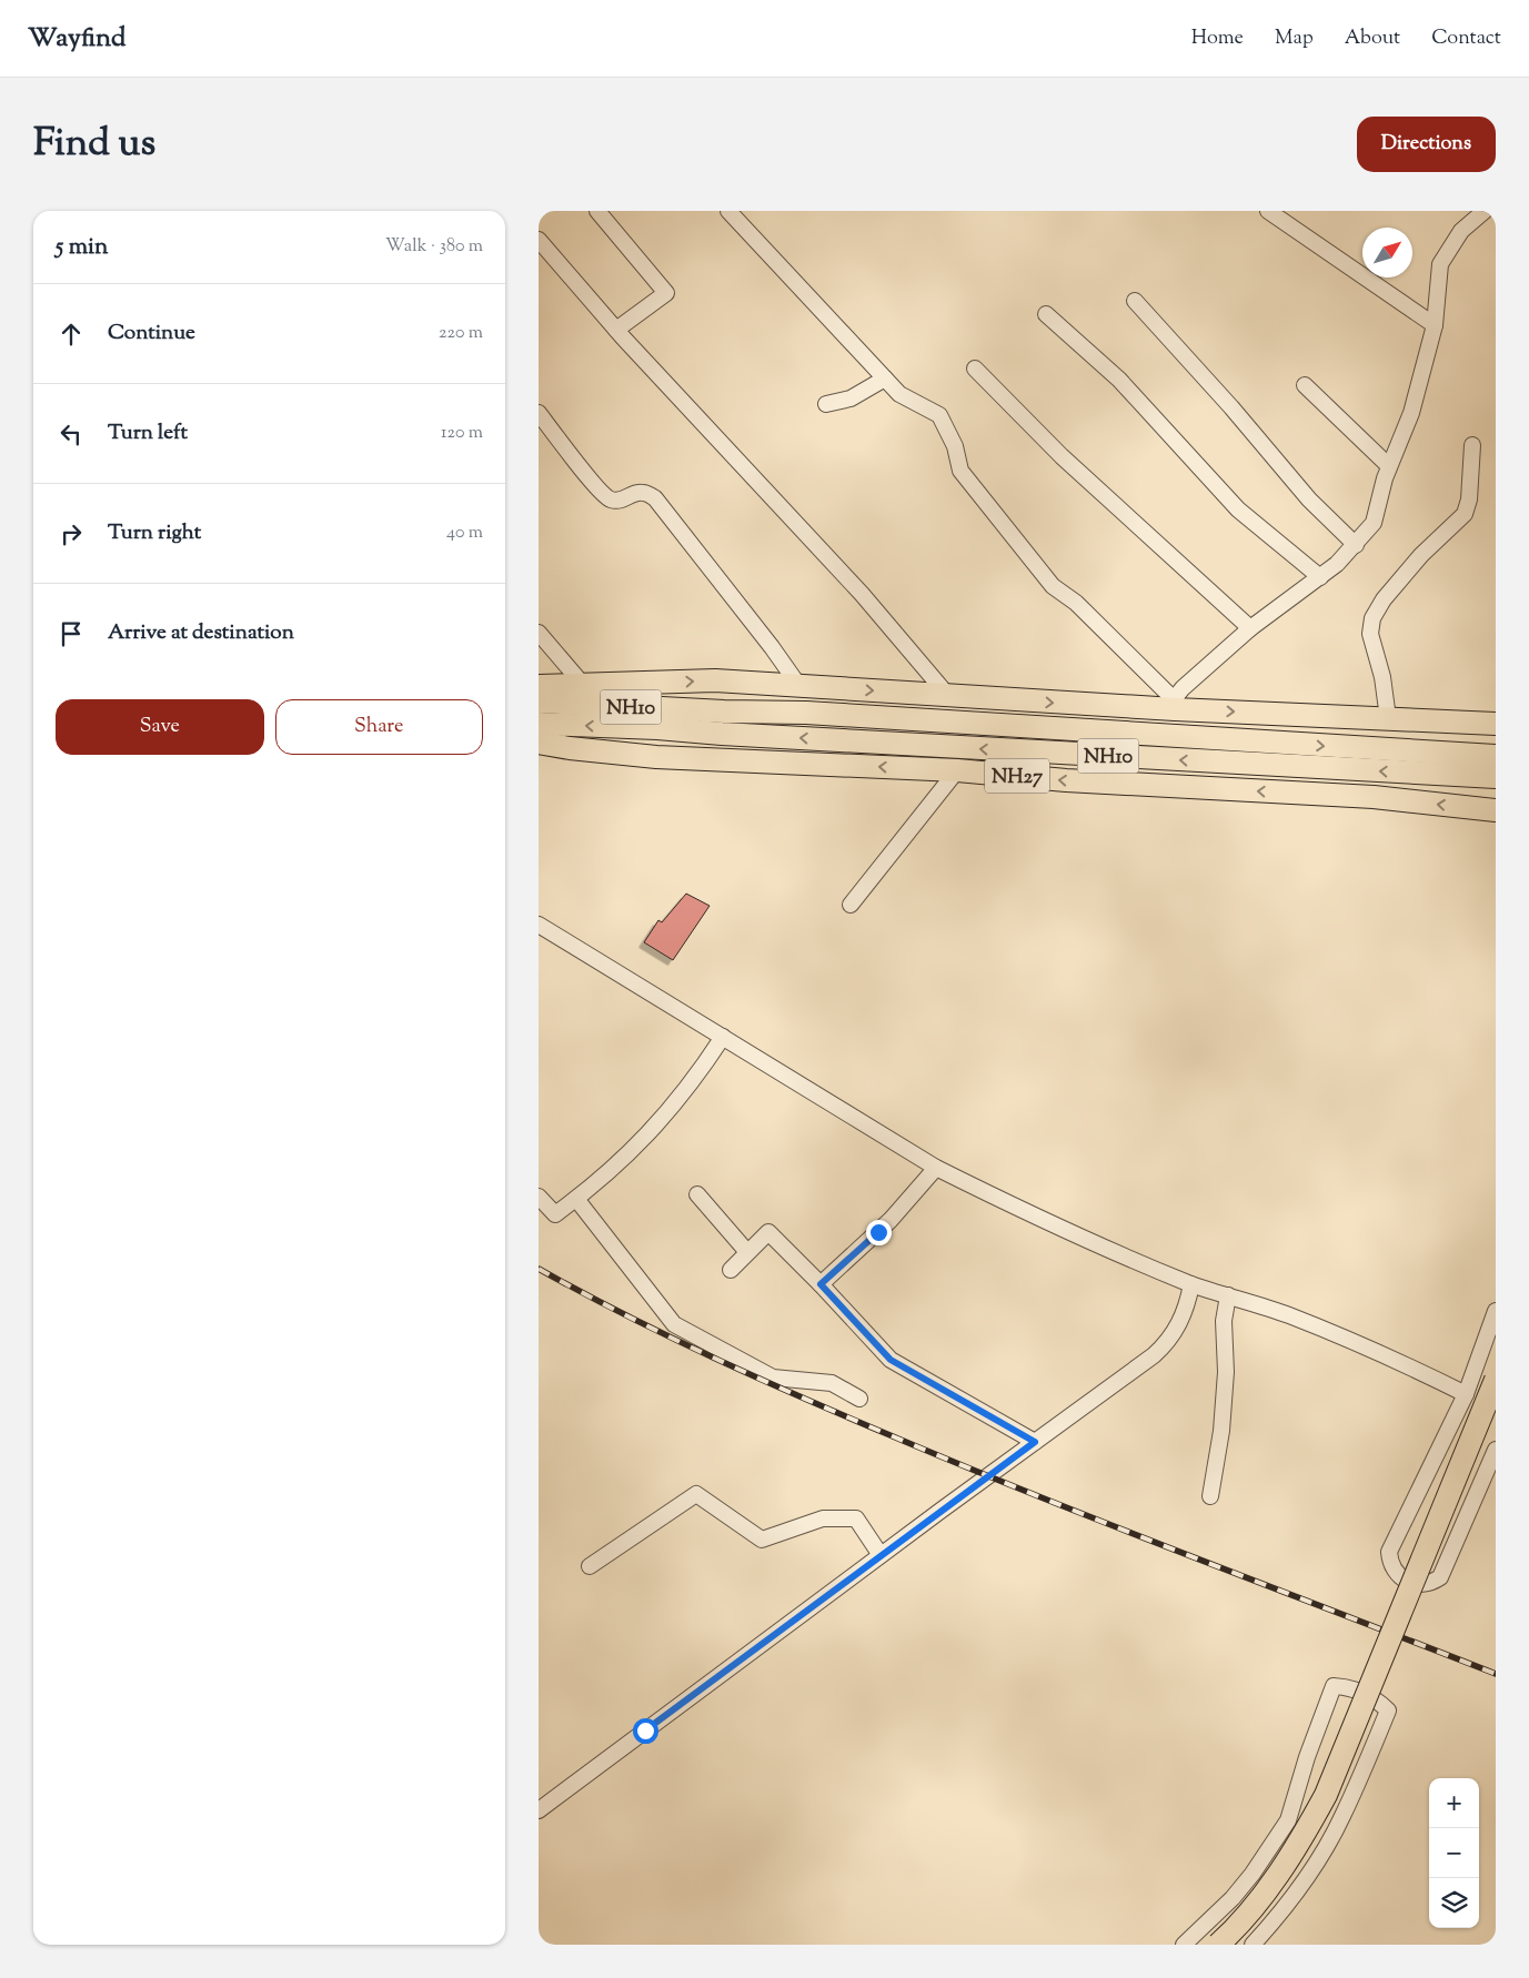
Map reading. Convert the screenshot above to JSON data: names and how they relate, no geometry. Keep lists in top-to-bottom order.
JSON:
{
  "streets": {
    "highway": ["NH10", "NH27"]
  },
  "north": "top right",
  "page": {
    "header": "Wayfind",
    "nav": [
      "Home",
      "Map",
      "About",
      "Contact"
    ],
    "title": "Find us",
    "buttons": [
      "Directions",
      ["Save", "Share"]
    ],
    "heading": ["5 min", "Walk · 380 m"],
    "list": [
      ["Continue", "220 m"],
      ["Turn left", "120 m"],
      ["Turn right", "40 m"],
      "Arrive at destination"
    ],
    "map_buttons": ["+", "−"]
  }
}
